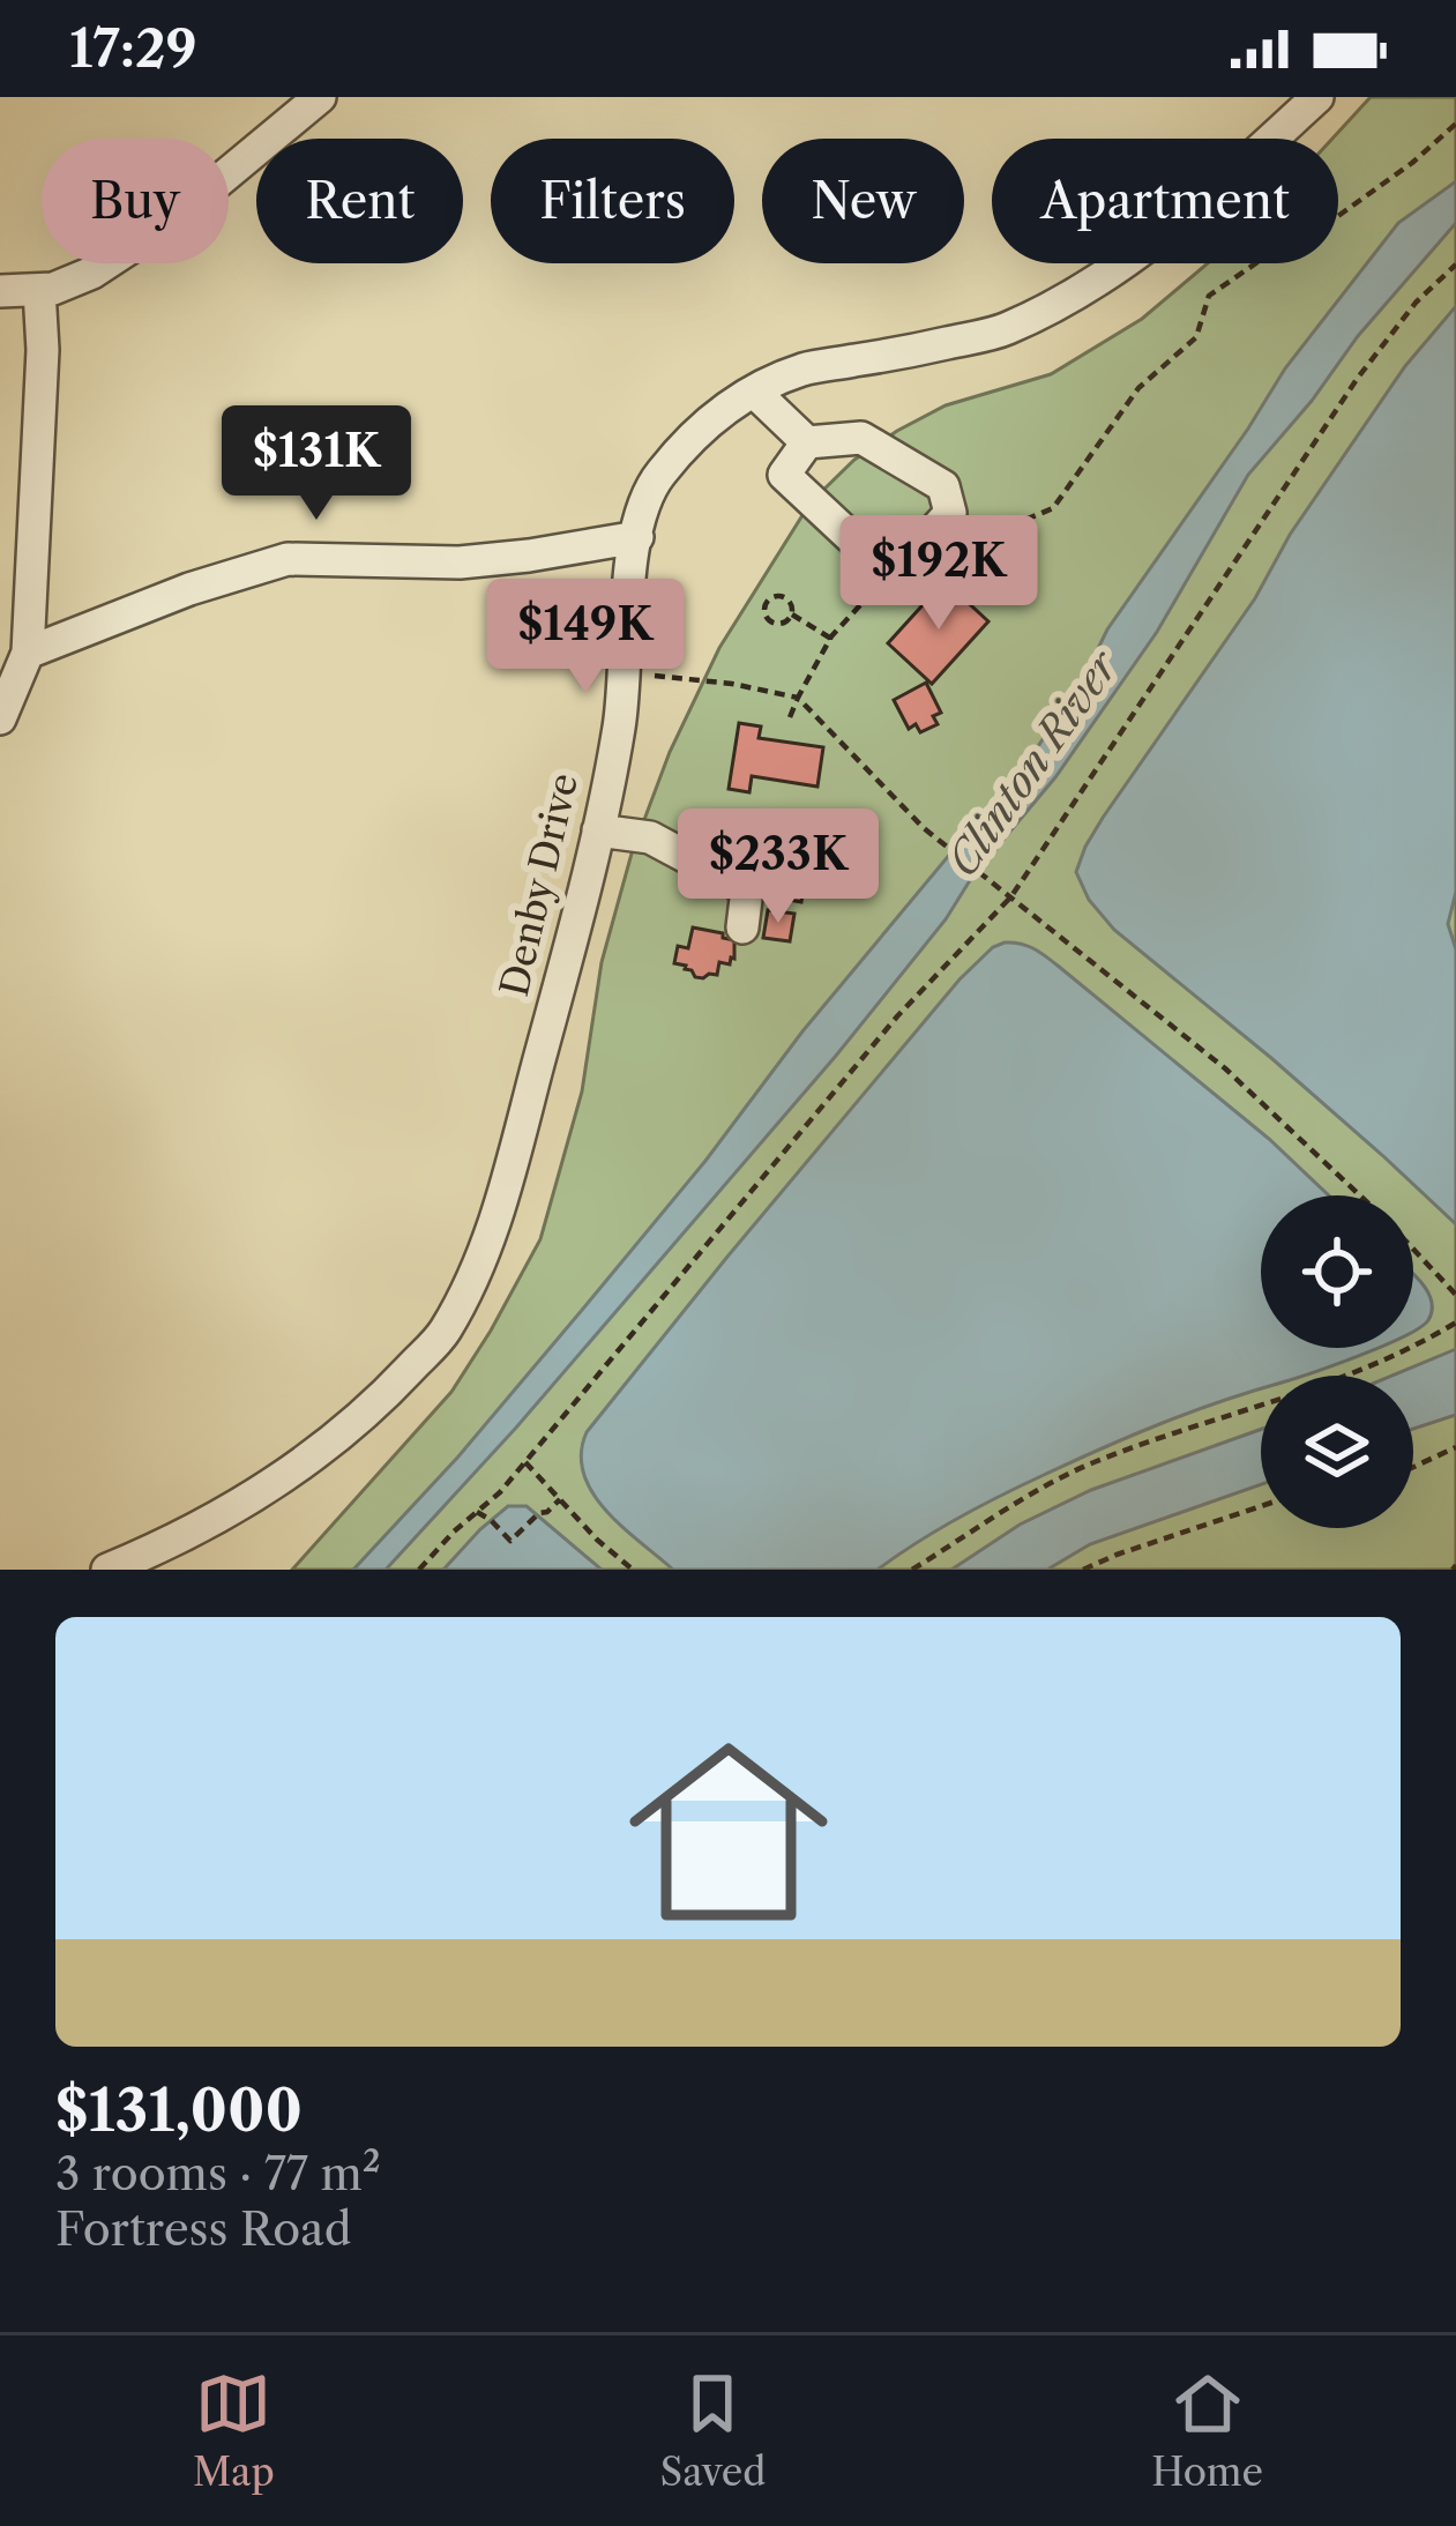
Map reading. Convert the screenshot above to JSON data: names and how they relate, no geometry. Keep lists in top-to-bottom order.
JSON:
{
  "streets": {
    "street": ["Denby Drive"]
  },
  "water": ["Clinton River"],
  "page": {
    "status": "17:29",
    "chip": [
      "Buy",
      "Rent",
      "Filters",
      "New",
      "Apartment"
    ],
    "price": [
      "$131K",
      "$192K",
      "$149K",
      "$233K"
    ],
    "list": [
      {
        "name": "$131,000",
        "note": "3 rooms · 77 m² · Fortress Road"
      }
    ],
    "tabs": ["Map", "Saved", "Home"]
  }
}
